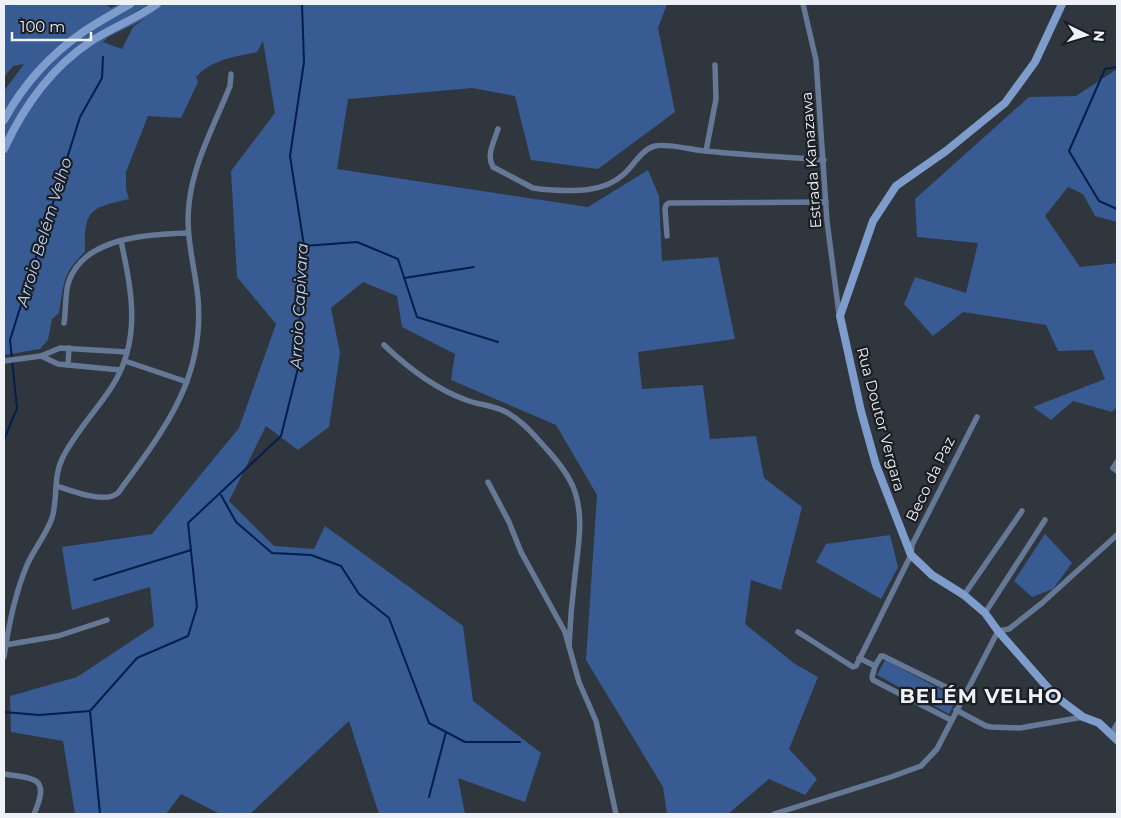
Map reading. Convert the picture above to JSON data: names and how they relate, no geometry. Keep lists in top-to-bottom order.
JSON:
{
  "streets": {
    "main road": ["Rua Doutor Vergara"],
    "street": ["Estrada Kanazawa", "Beco da Paz"]
  },
  "crossings": [
    ["Estrada Kanazawa", "Rua Doutor Vergara"],
    ["Rua Doutor Vergara", "Beco da Paz"]
  ],
  "districts": ["BELÉM VELHO"],
  "water": ["Arroio Belém Velho", "Arroio Capivara"],
  "scale_bar": "100 m",
  "north": "right"
}
